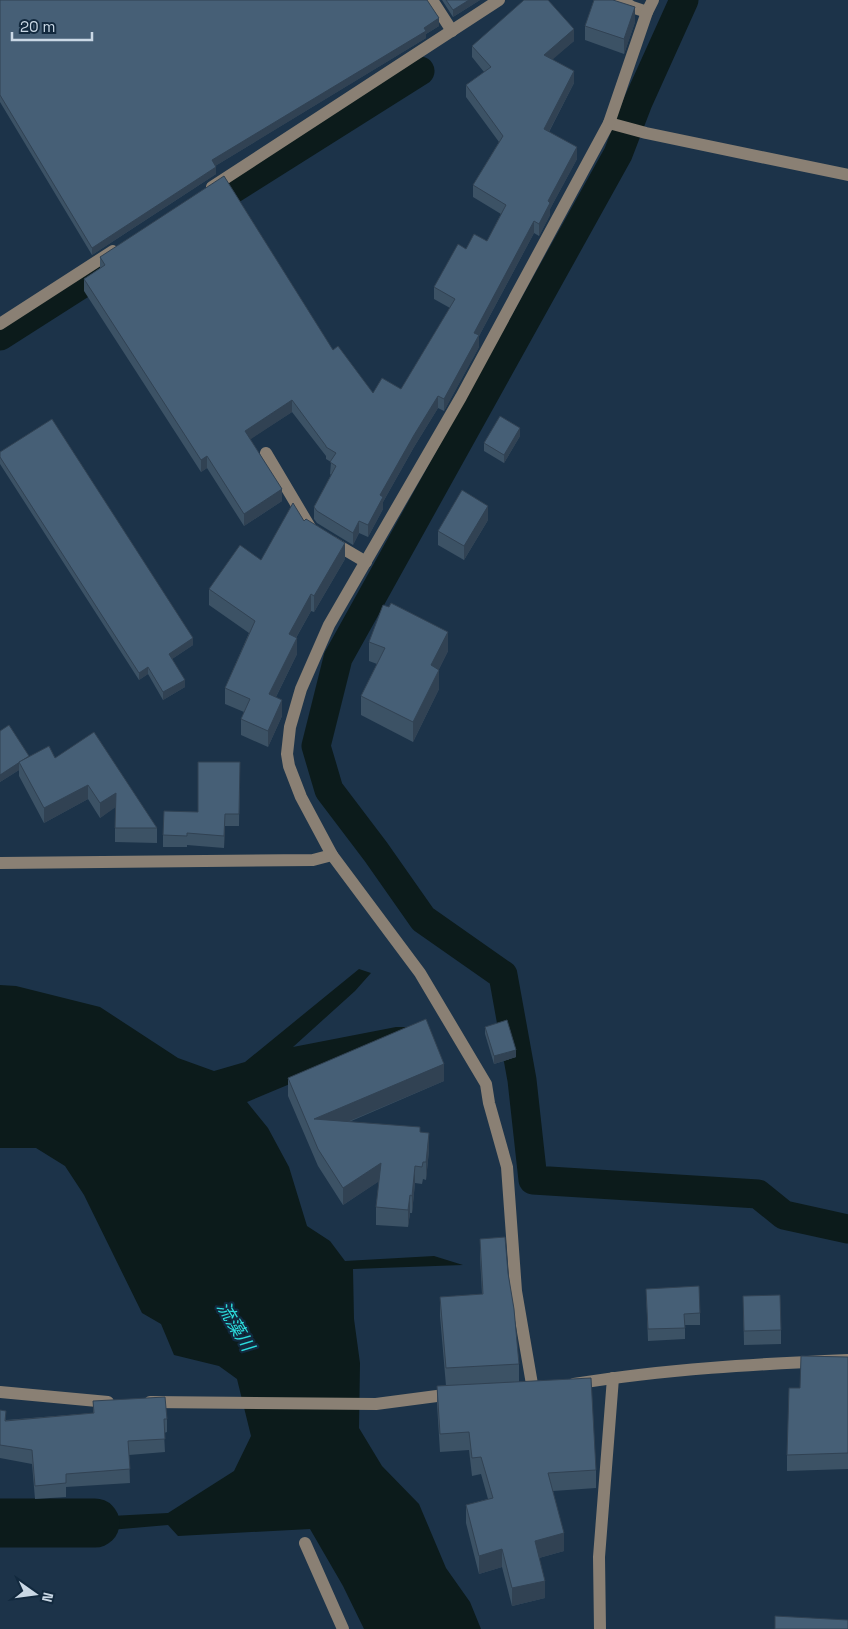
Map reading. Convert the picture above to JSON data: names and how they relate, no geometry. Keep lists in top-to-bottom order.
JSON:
{
  "water": ["流藻川"],
  "scale_bar": "20 m",
  "north": "right"
}
